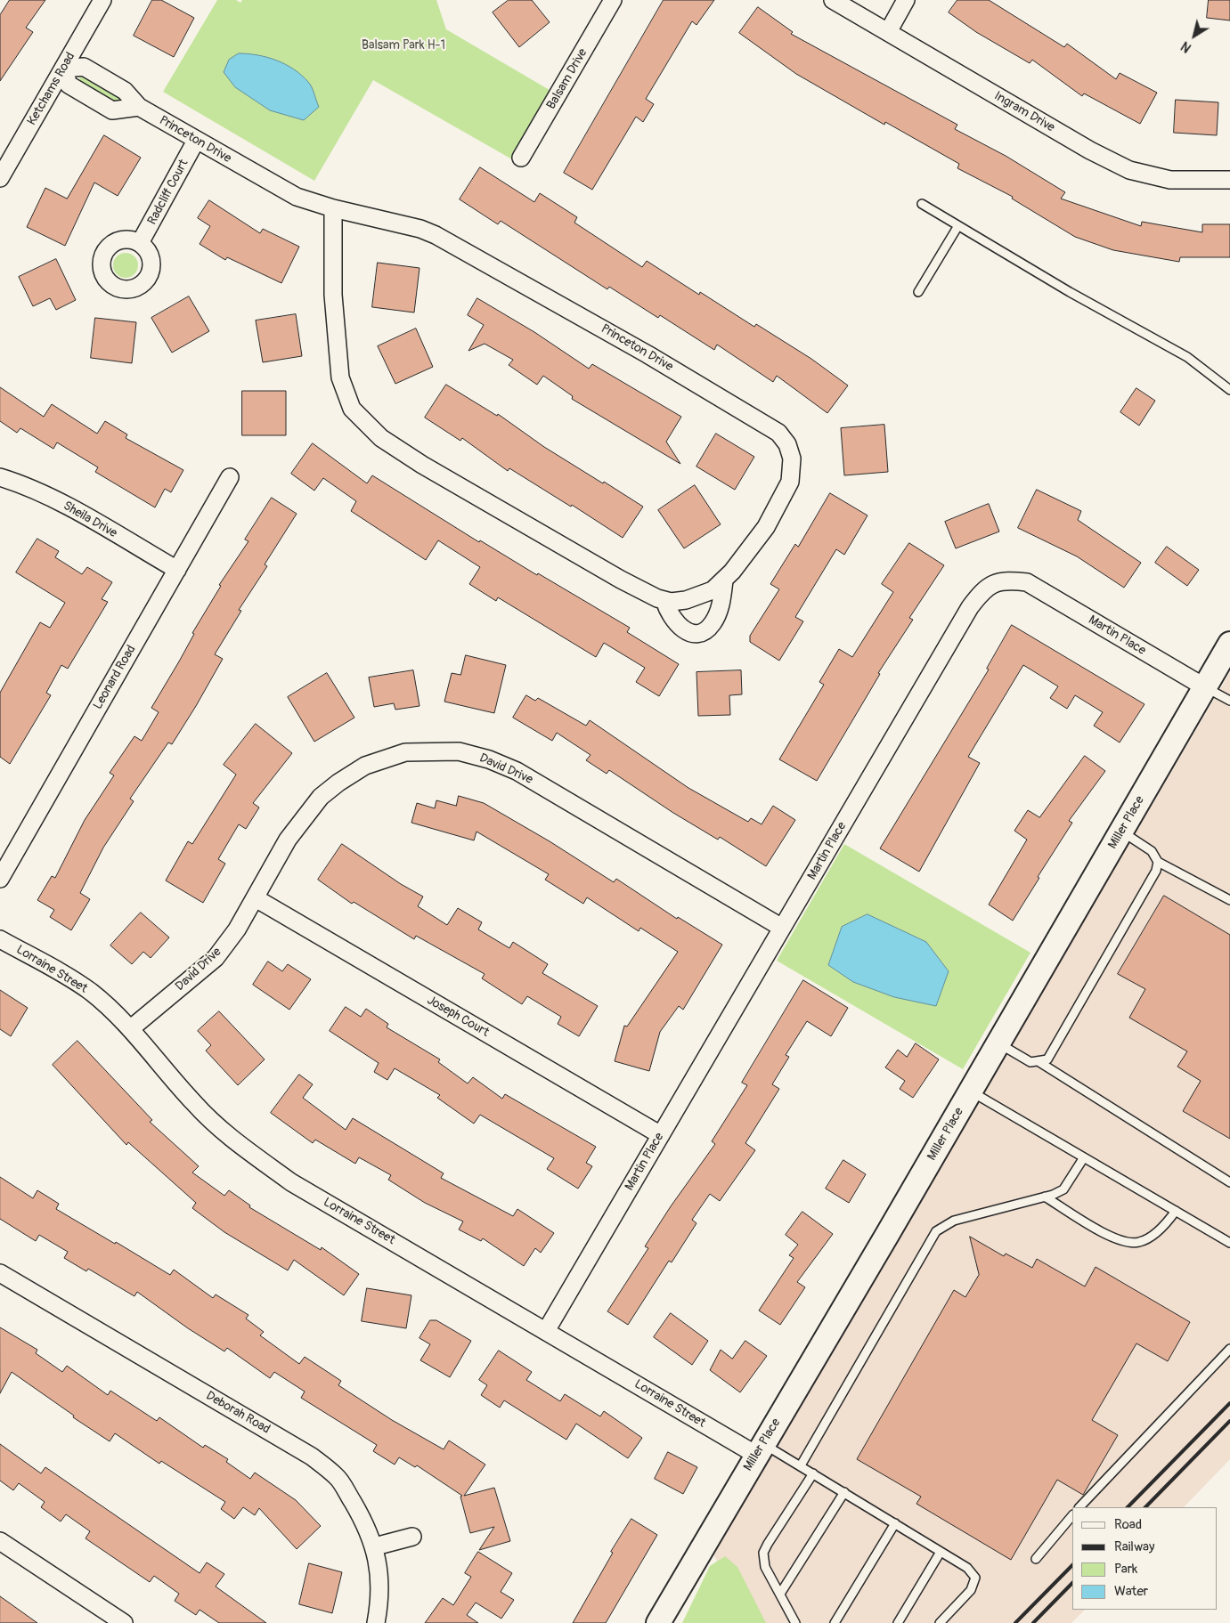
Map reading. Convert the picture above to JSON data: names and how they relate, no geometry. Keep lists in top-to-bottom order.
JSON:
{
  "streets": {
    "street": [
      "Balsam Drive",
      "Ketchams Road",
      "Ingram Drive",
      "Princeton Drive",
      "Radcliff Court",
      "Sheila Drive",
      "Martin Place",
      "Leonard Road",
      "David Drive",
      "Miller Place",
      "Lorraine Street",
      "Joseph Court",
      "Deborah Road"
    ]
  },
  "crossings": [
    ["Ketchams Road", "Princeton Drive"],
    ["Princeton Drive", "Radcliff Court"],
    ["Sheila Drive", "Leonard Road"],
    ["Martin Place", "David Drive"],
    ["Martin Place", "Miller Place"],
    ["Martin Place", "Lorraine Street"],
    ["Martin Place", "Joseph Court"],
    ["David Drive", "Lorraine Street"],
    ["David Drive", "Joseph Court"],
    ["Miller Place", "Lorraine Street"]
  ],
  "parks": ["Balsam Park H-1"],
  "legend": [
    "Road",
    "Railway",
    "Park",
    "Water"
  ],
  "north": "bottom left"
}
